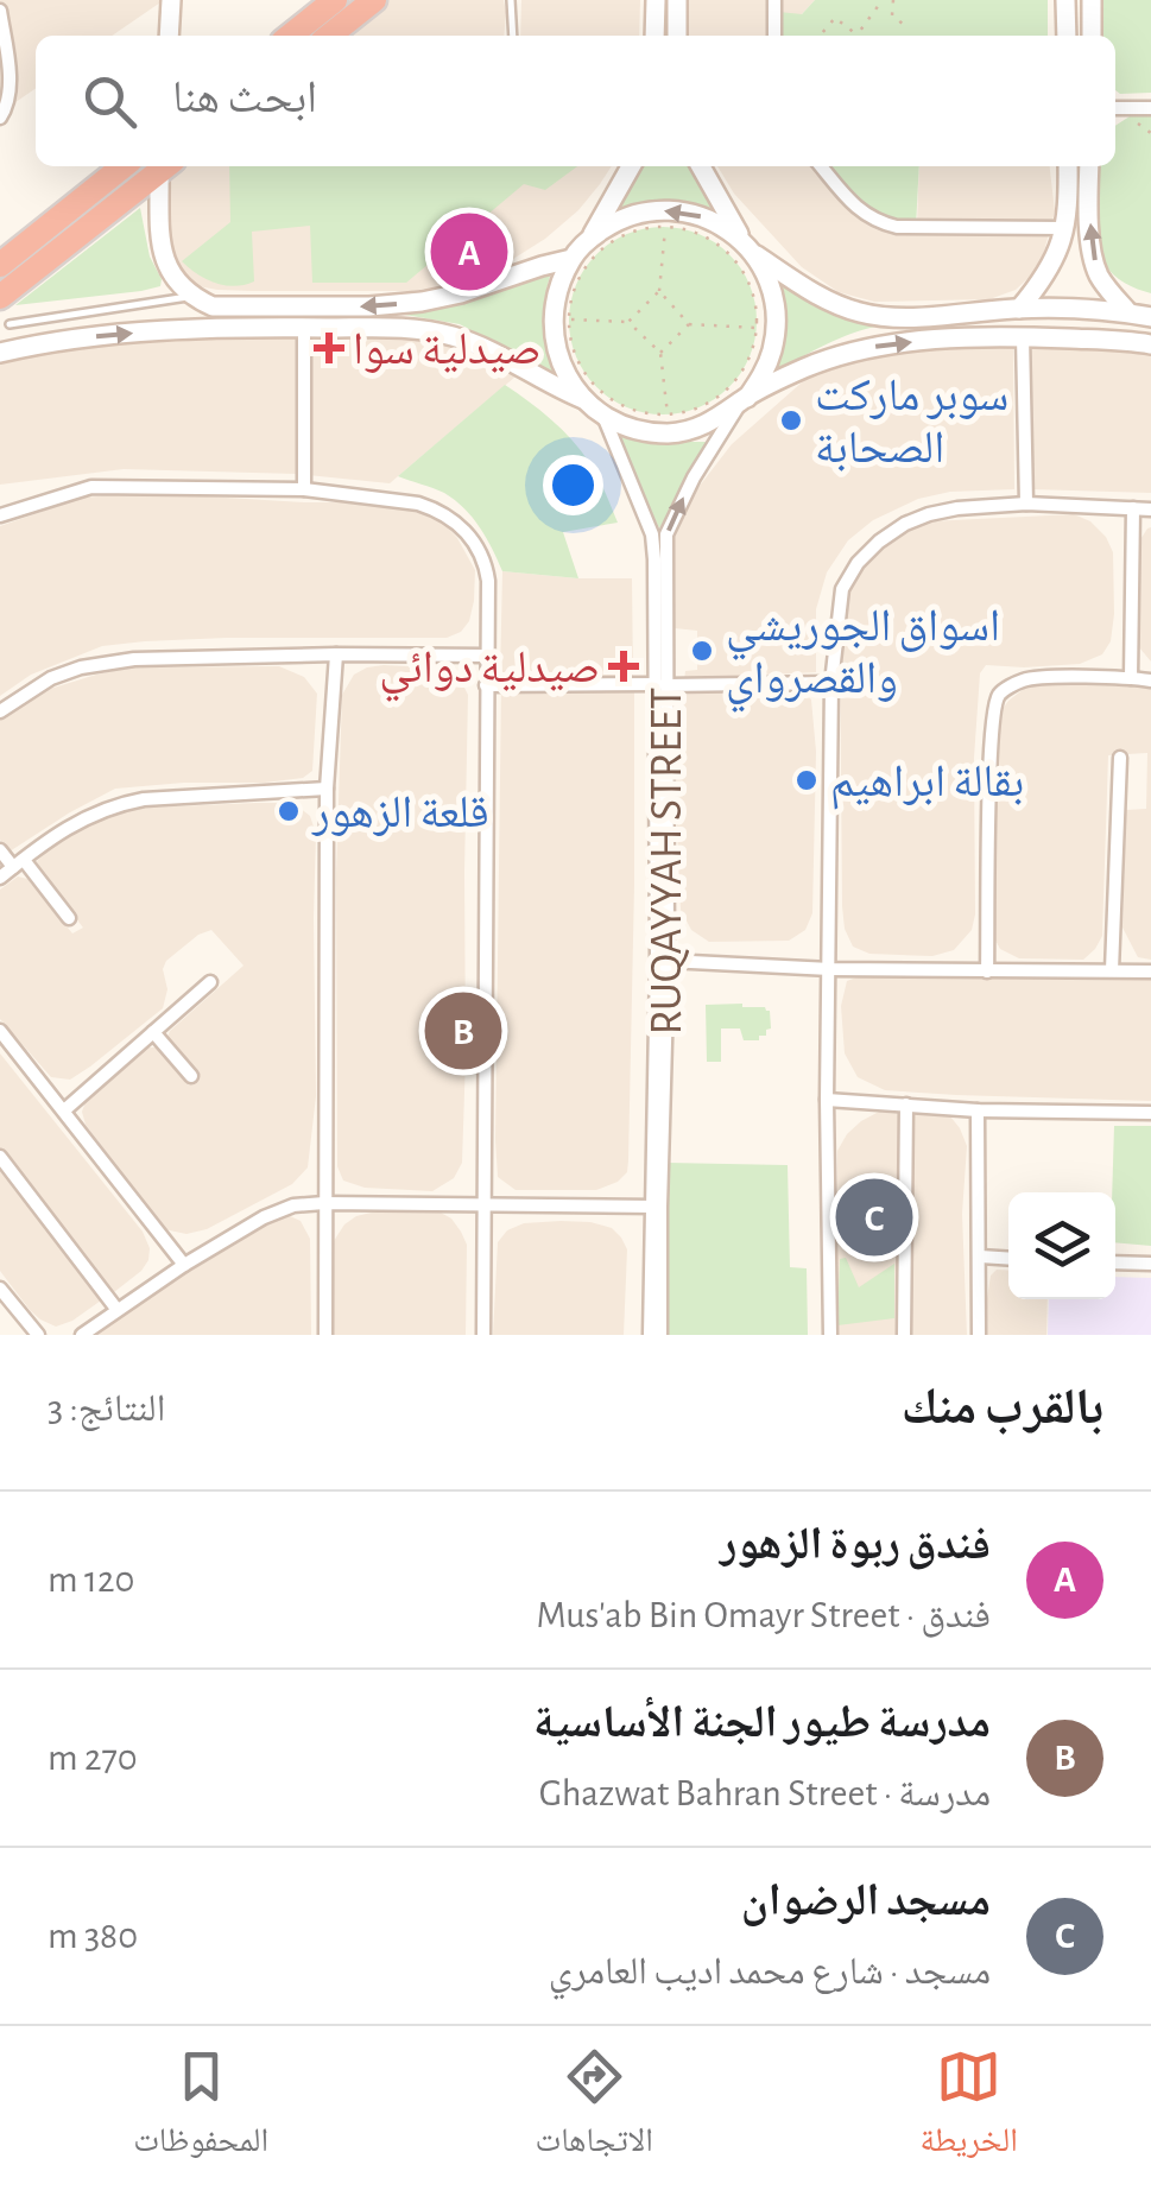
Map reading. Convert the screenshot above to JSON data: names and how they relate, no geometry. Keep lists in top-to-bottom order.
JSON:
{
  "streets": {
    "street": ["RUQAYYAH STREET"]
  },
  "places": {
    "health": ["صيدلية سوا", "صيدلية دوائي"],
    "other": [
      "سوبر ماركت الصحابة",
      "اسواق الجوريشي والقصرواي",
      "بقالة ابراهيم",
      "قلعة الزهور"
    ]
  },
  "page": {
    "search": "ابحث هنا",
    "pins": ["A", "B", "C"],
    "heading": ["بالقرب منك", "النتائج: 3"],
    "list": [
      {
        "mark": "A",
        "name": "فندق ربوة الزهور",
        "note": "فندق · Mus'ab Bin Omayr Street",
        "value": "120 m"
      },
      {
        "mark": "B",
        "name": "مدرسة طيور الجنة الأساسية",
        "note": "مدرسة · Ghazwat Bahran Street",
        "value": "270 m"
      },
      {
        "mark": "C",
        "name": "مسجد الرضوان",
        "note": "مسجد · شارع محمد اديب العامري",
        "value": "380 m"
      }
    ],
    "nav": ["الخريطة", "الاتجاهات", "المحفوظات"]
  }
}
